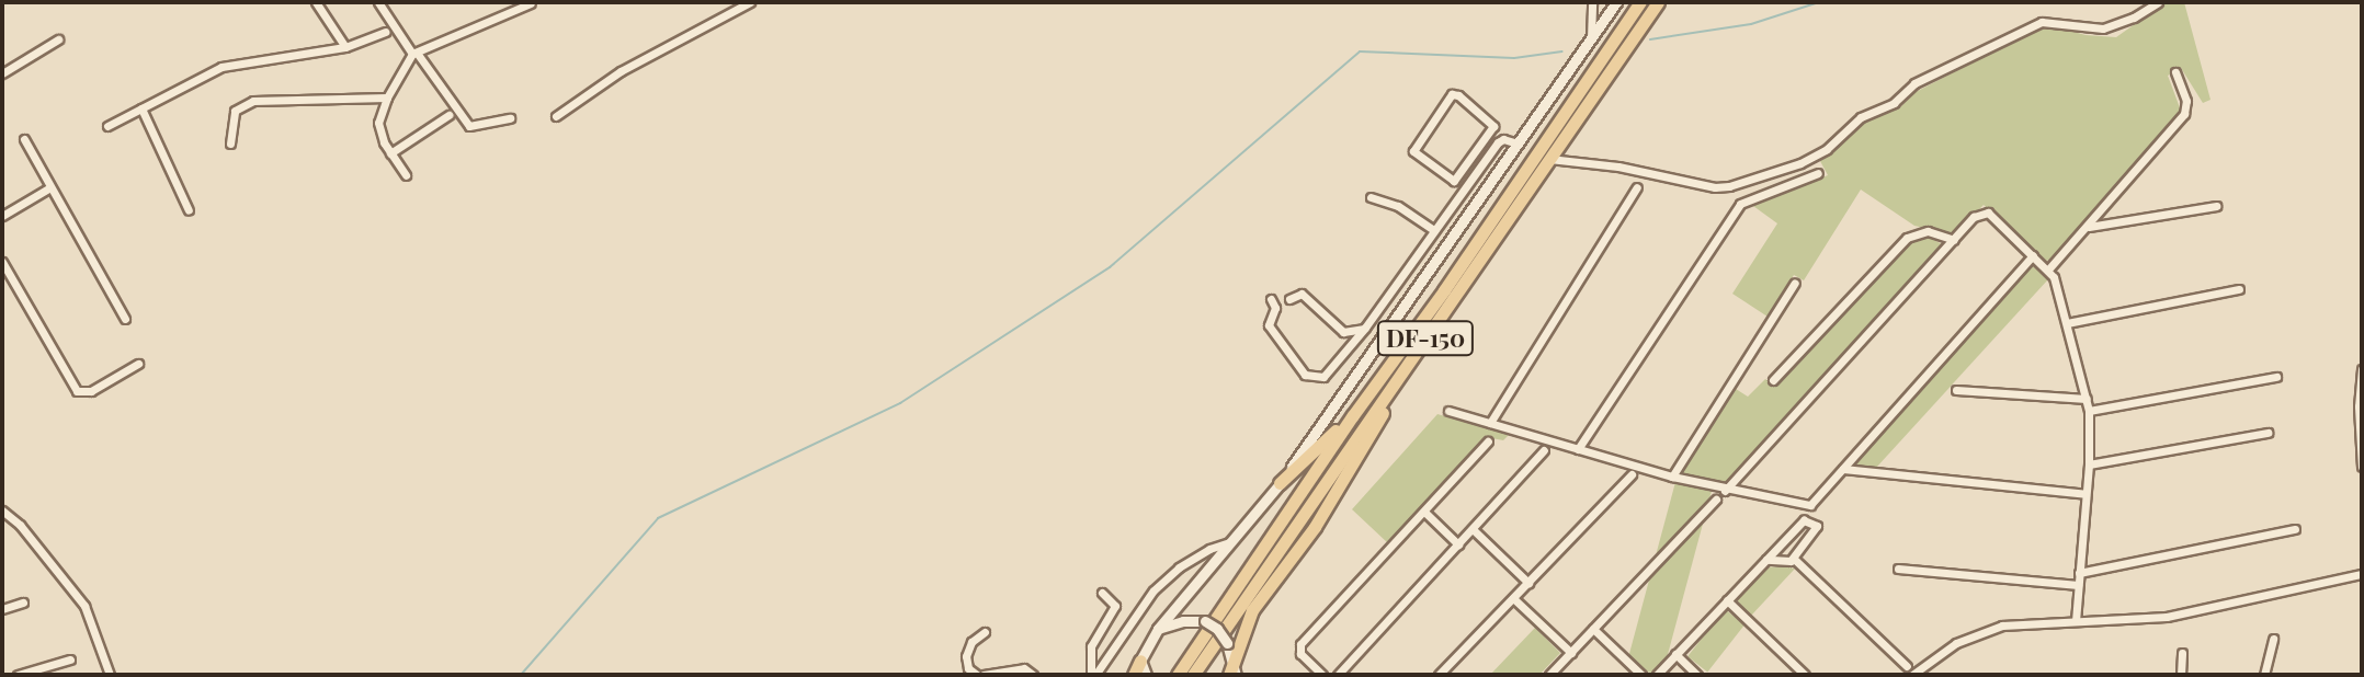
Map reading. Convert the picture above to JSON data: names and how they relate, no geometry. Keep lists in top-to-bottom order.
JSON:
{
  "streets": {
    "main road": ["DF-150"]
  }
}
